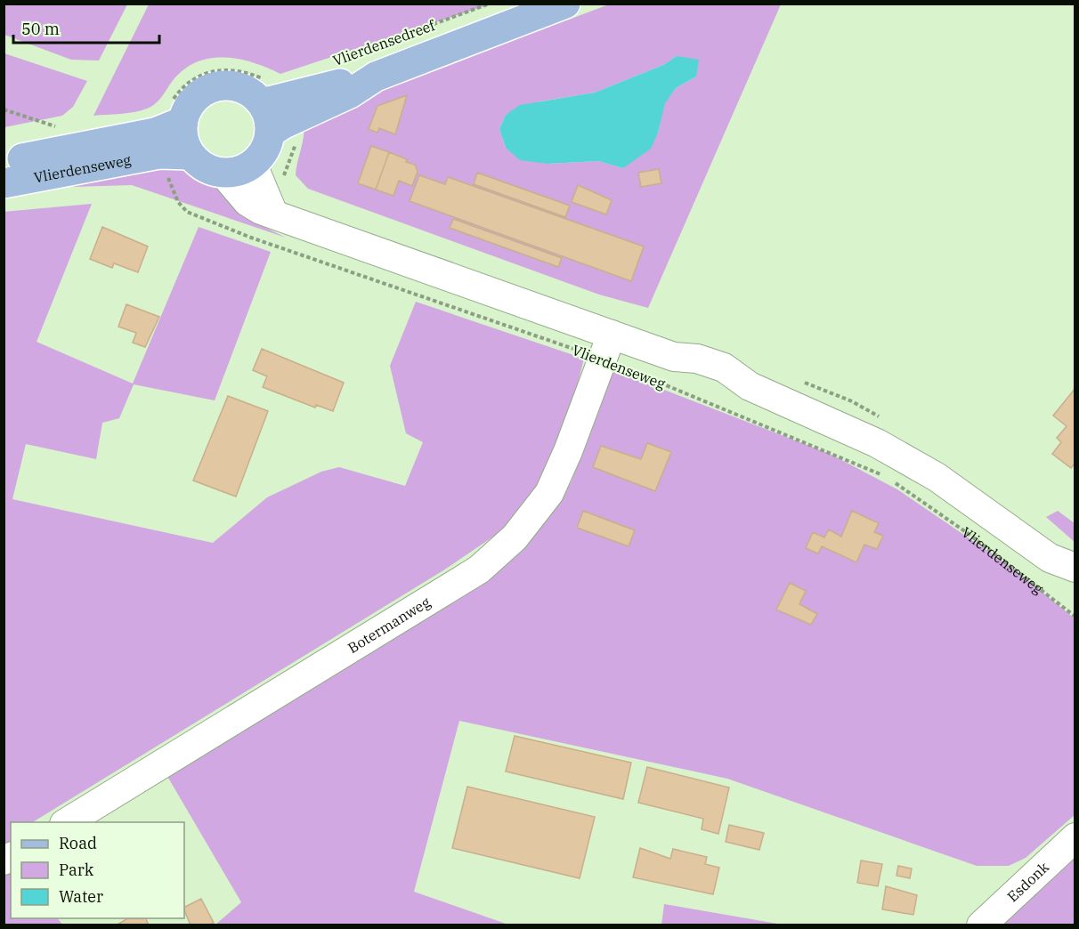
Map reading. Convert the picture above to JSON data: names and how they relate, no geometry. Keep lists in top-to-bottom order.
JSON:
{
  "streets": {
    "main road": ["Vlierdensedreef", "Vlierdenseweg"],
    "street": ["Botermanweg", "Esdonk"]
  },
  "crossings": [
    ["Vlierdensedreef", "Vlierdenseweg"],
    ["Vlierdenseweg", "Botermanweg"]
  ],
  "legend": ["Road", "Park", "Water"],
  "scale_bar": "50 m"
}
